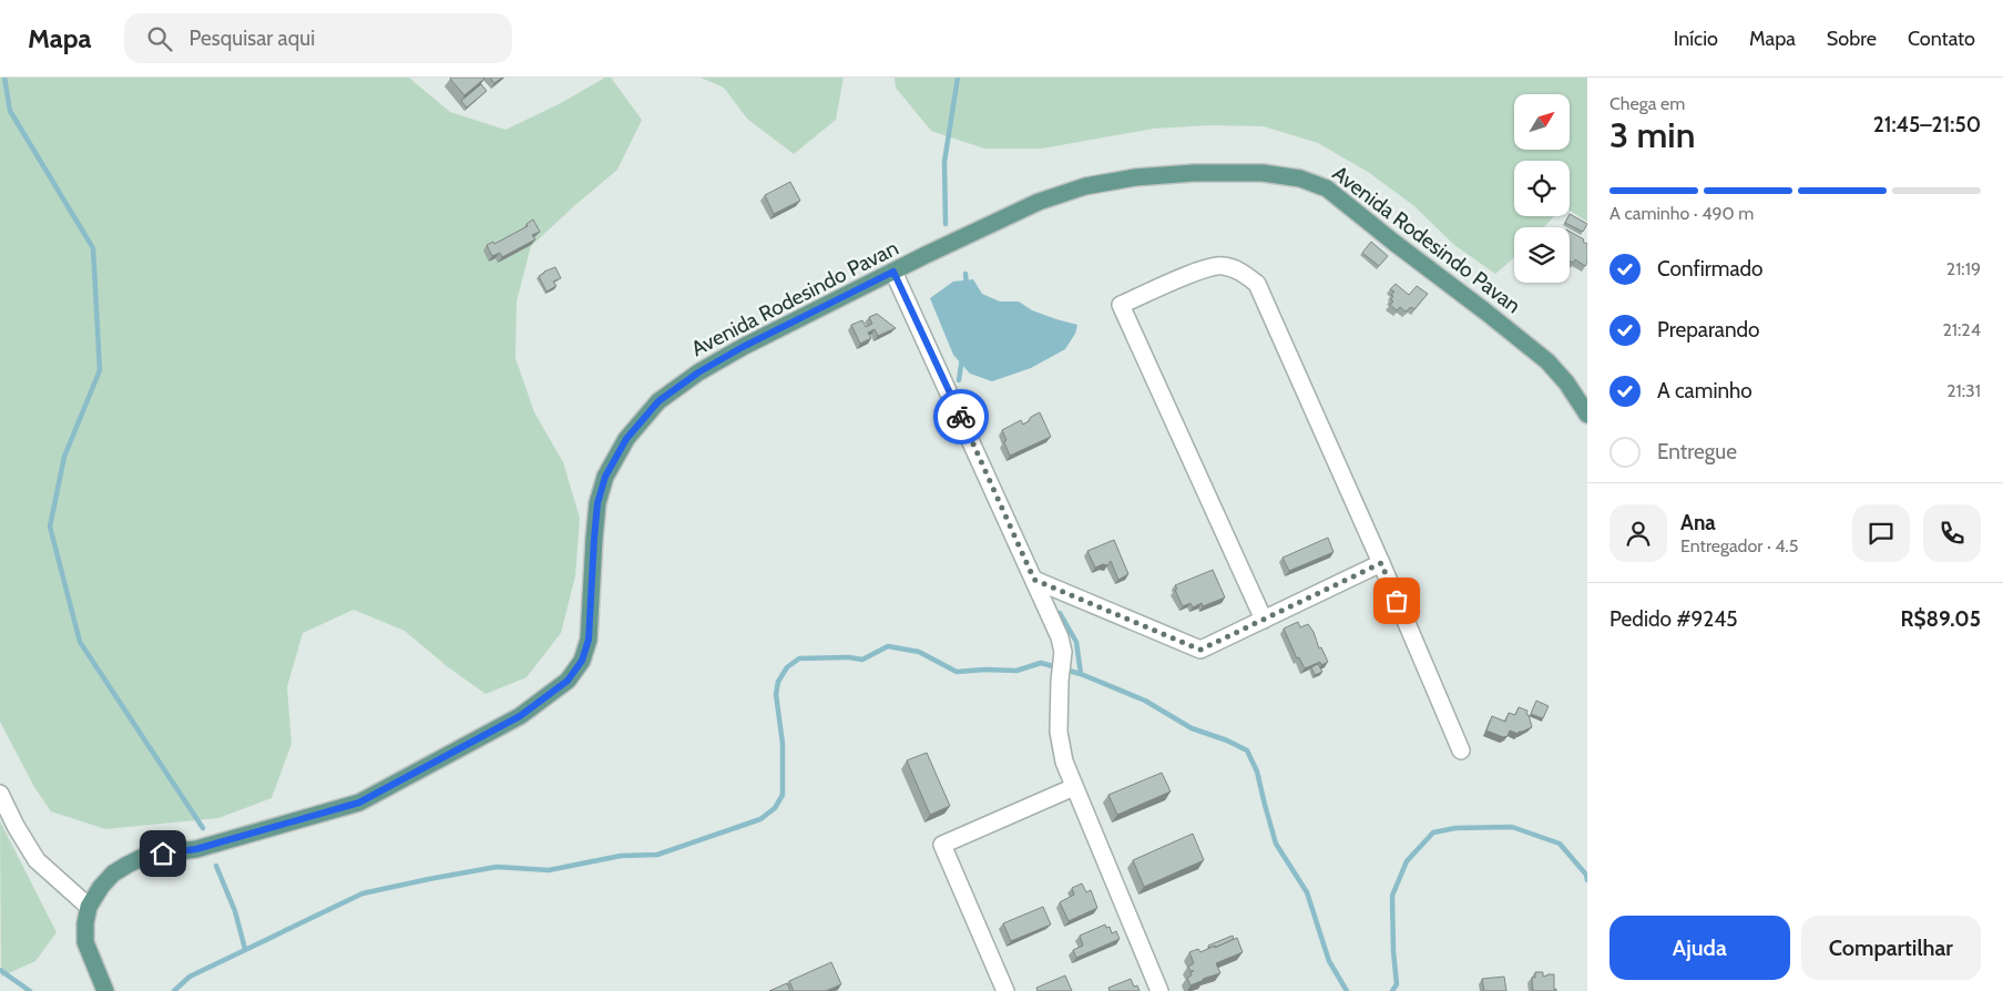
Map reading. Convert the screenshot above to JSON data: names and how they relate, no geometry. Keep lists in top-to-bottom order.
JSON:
{
  "streets": {
    "main road": ["Avenida Rodesindo Pavan"]
  },
  "north": "top right",
  "page": {
    "header": "Mapa",
    "search": "Pesquisar aqui",
    "nav": [
      "Início",
      "Mapa",
      "Sobre",
      "Contato"
    ],
    "heading": ["3 min", "Chega em", "21:45–21:50"],
    "panel": [
      "Ana",
      "Entregador · 4.5",
      "Pedido #9245",
      "R$89.05"
    ],
    "bar": "A caminho · 490 m",
    "list": [
      ["Confirmado", "21:19"],
      ["Preparando", "21:24"],
      ["A caminho", "21:31"],
      "Entregue"
    ],
    "buttons": ["Ajuda", "Compartilhar"]
  }
}
